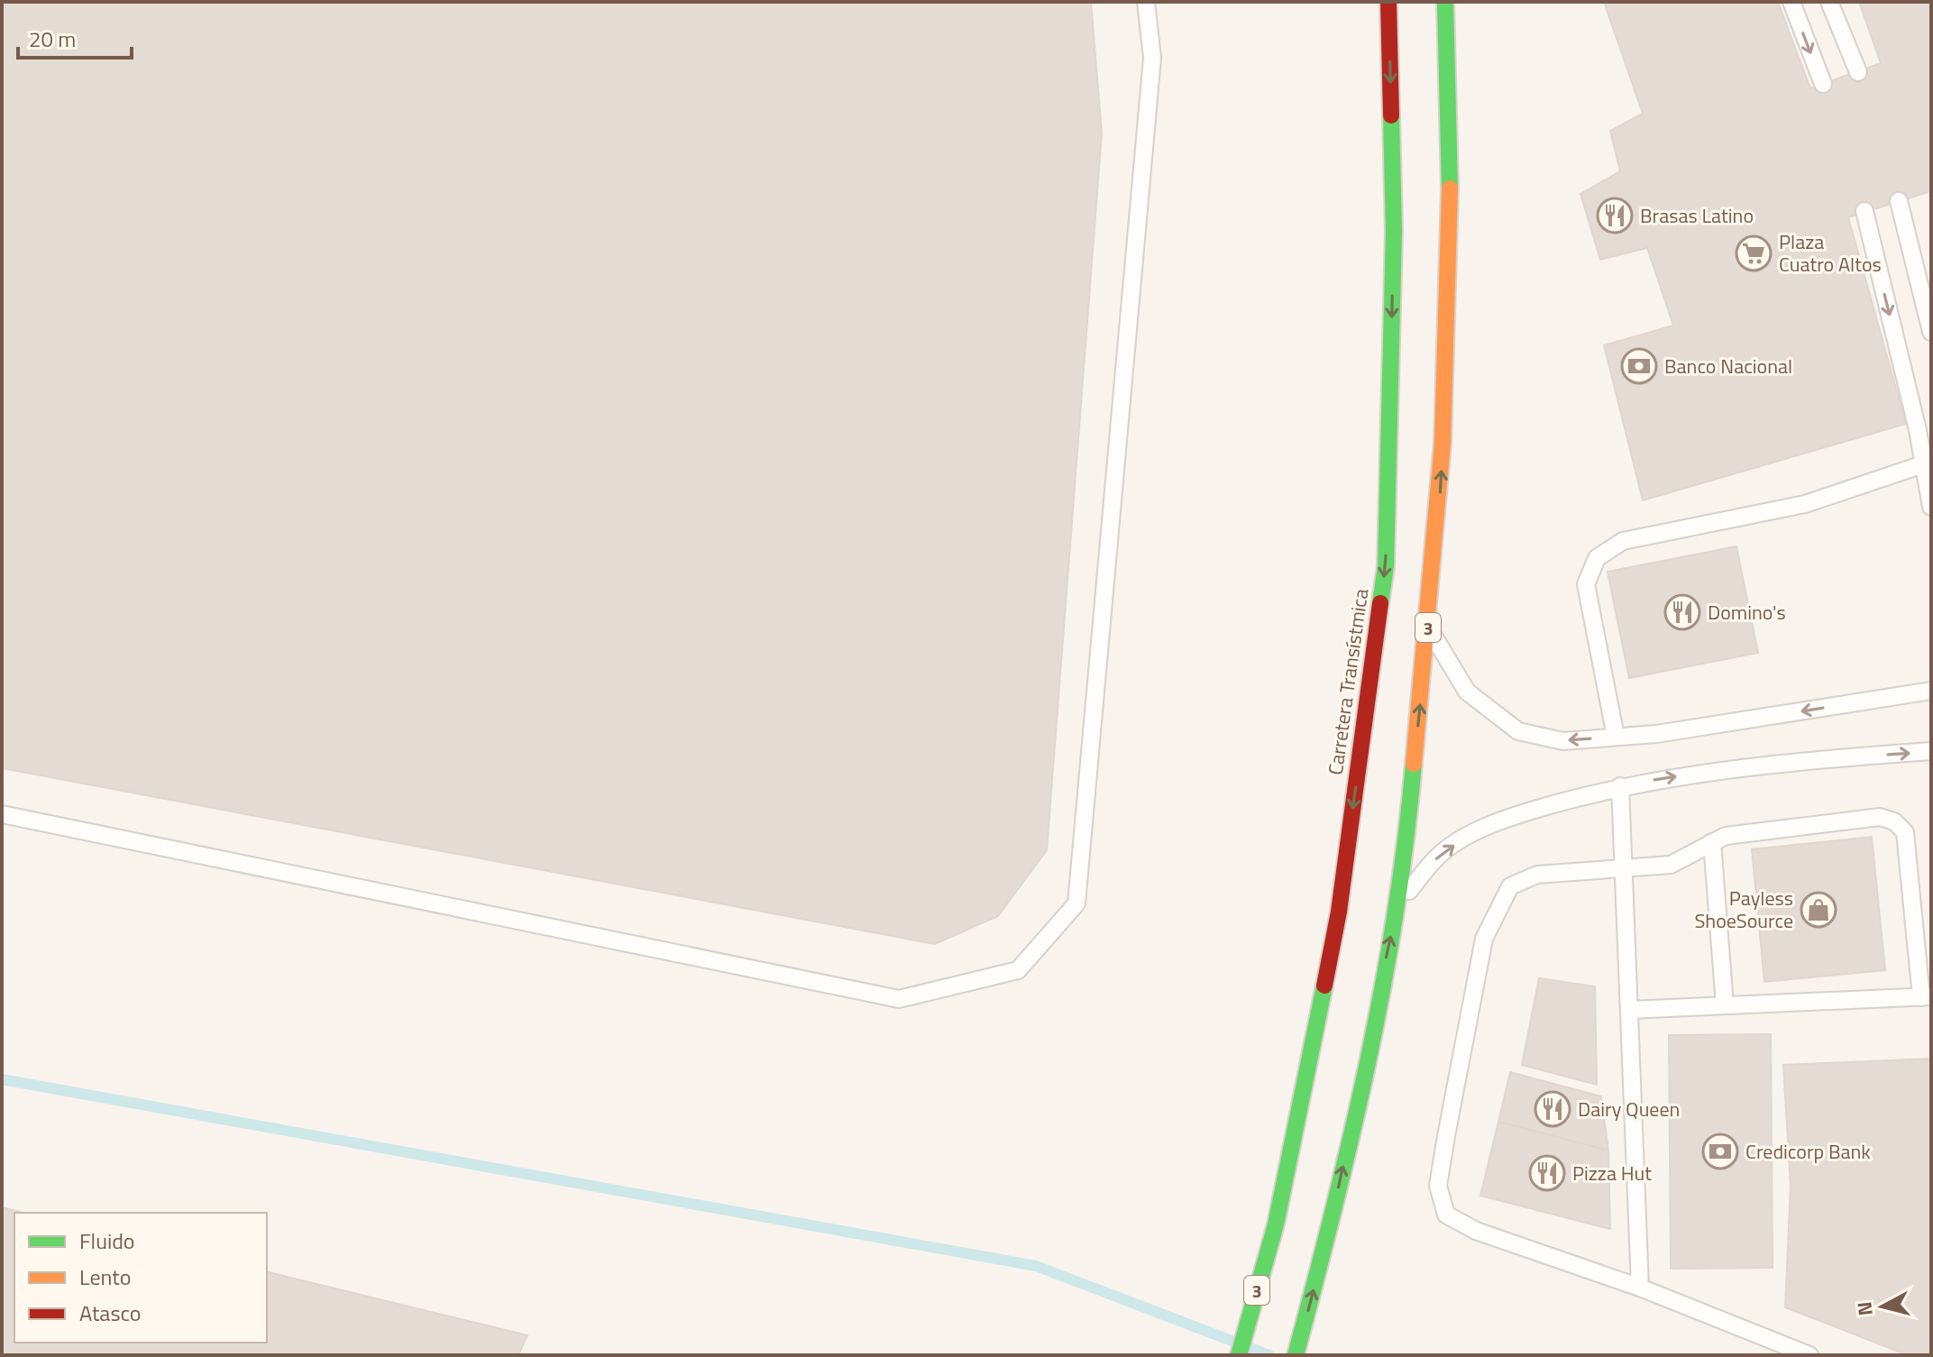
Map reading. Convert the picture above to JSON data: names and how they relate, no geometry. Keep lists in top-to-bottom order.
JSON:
{
  "streets": {
    "main road": ["3", "Carretera Transístmica"]
  },
  "places": {
    "restaurant": [
      "Brasas Latino",
      "Domino's",
      "Dairy Queen",
      "Pizza Hut"
    ],
    "supermarket": ["Plaza Cuatro Altos"],
    "bank": ["Banco Nacional", "Credicorp Bank"],
    "shop": ["Payless ShoeSource"]
  },
  "legend": ["Fluido", "Lento", "Atasco"],
  "scale_bar": "20 m",
  "north": "left"
}
